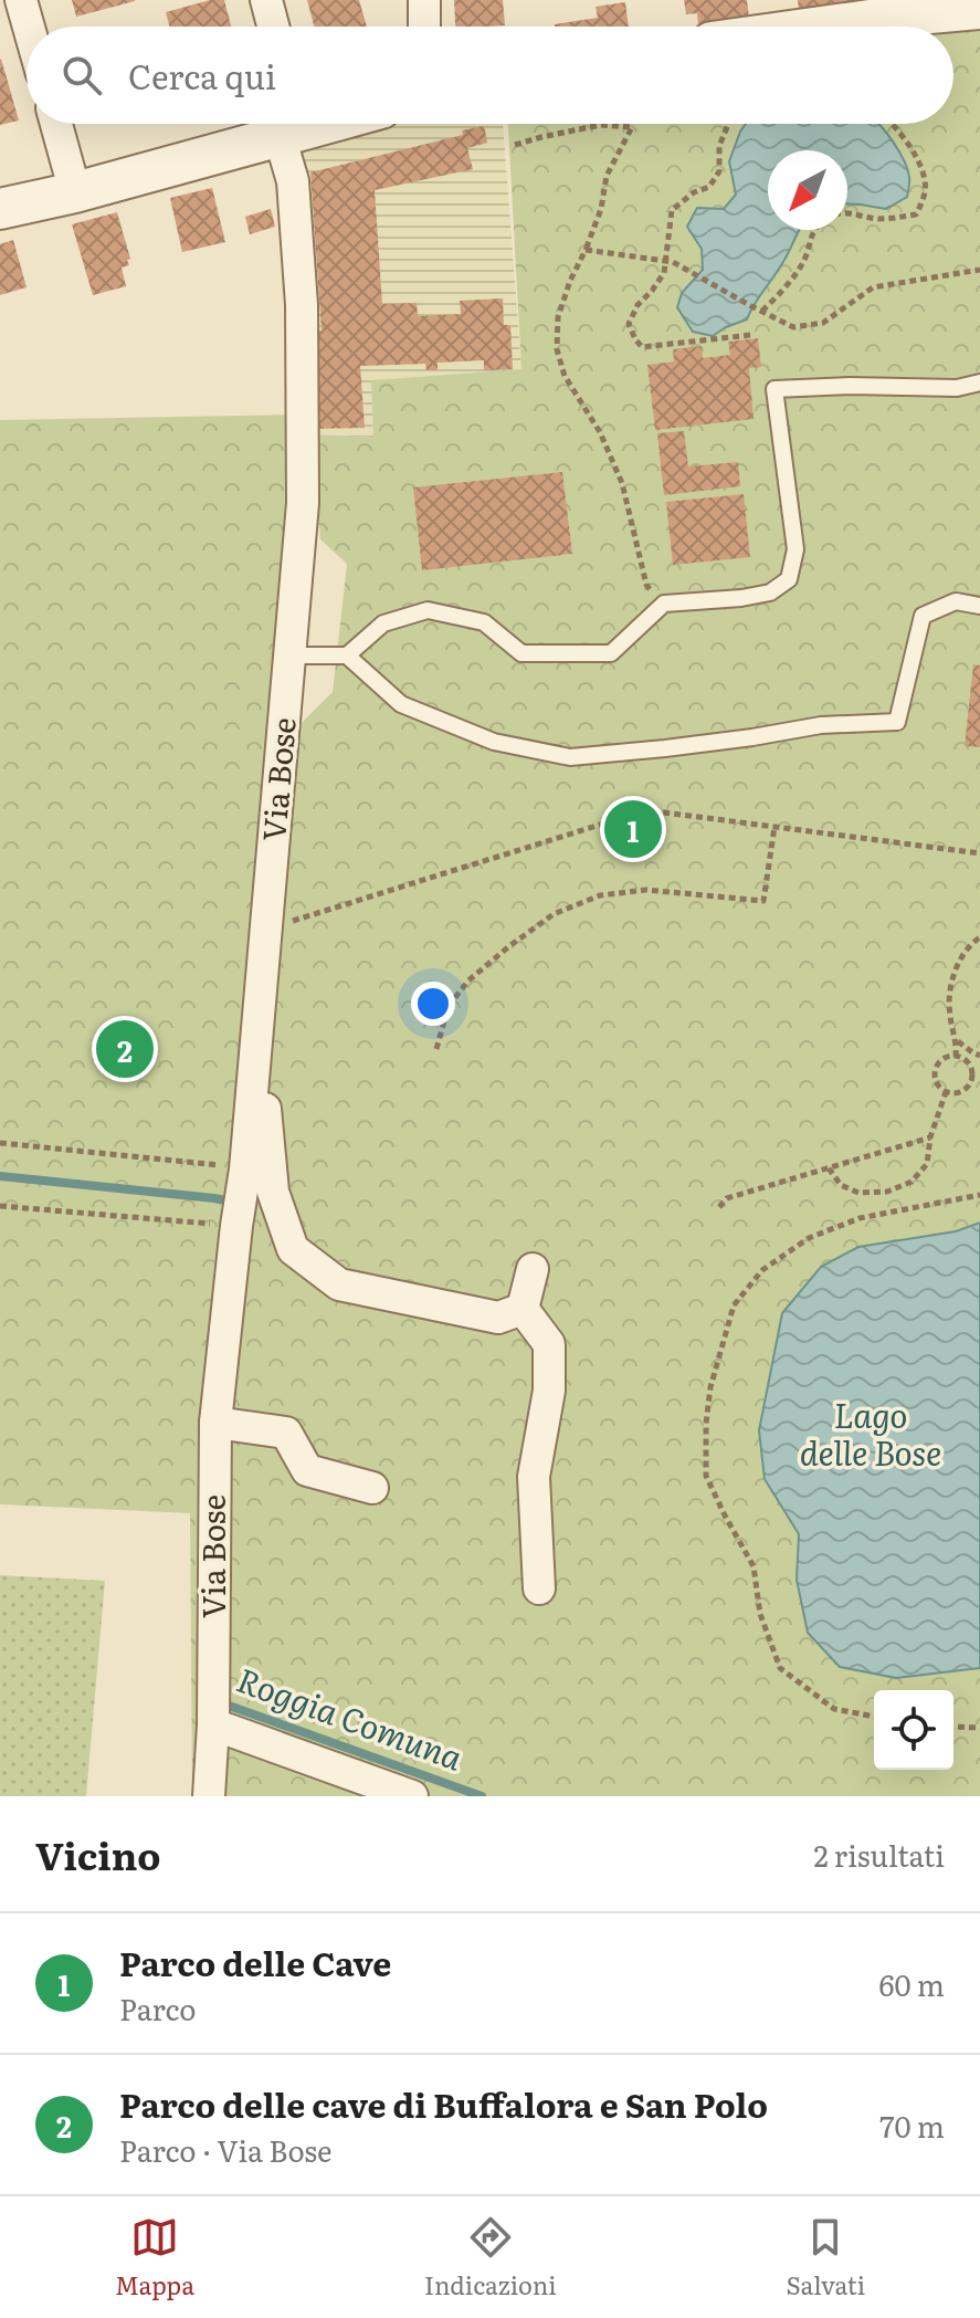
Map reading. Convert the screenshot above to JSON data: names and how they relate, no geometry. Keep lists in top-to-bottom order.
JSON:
{
  "streets": {
    "street": ["Via Bose"]
  },
  "water": ["Lago delle Bose", "Roggia Comuna"],
  "north": "bottom left",
  "page": {
    "search": "Cerca qui",
    "pins": ["1", "2"],
    "heading": ["Vicino", "2 risultati"],
    "list": [
      {
        "mark": "1",
        "name": "Parco delle Cave",
        "note": "Parco",
        "value": "60 m"
      },
      {
        "mark": "2",
        "name": "Parco delle cave di Buffalora e San Polo",
        "note": "Parco · Via Bose",
        "value": "70 m"
      }
    ],
    "nav": ["Mappa", "Indicazioni", "Salvati"]
  }
}
